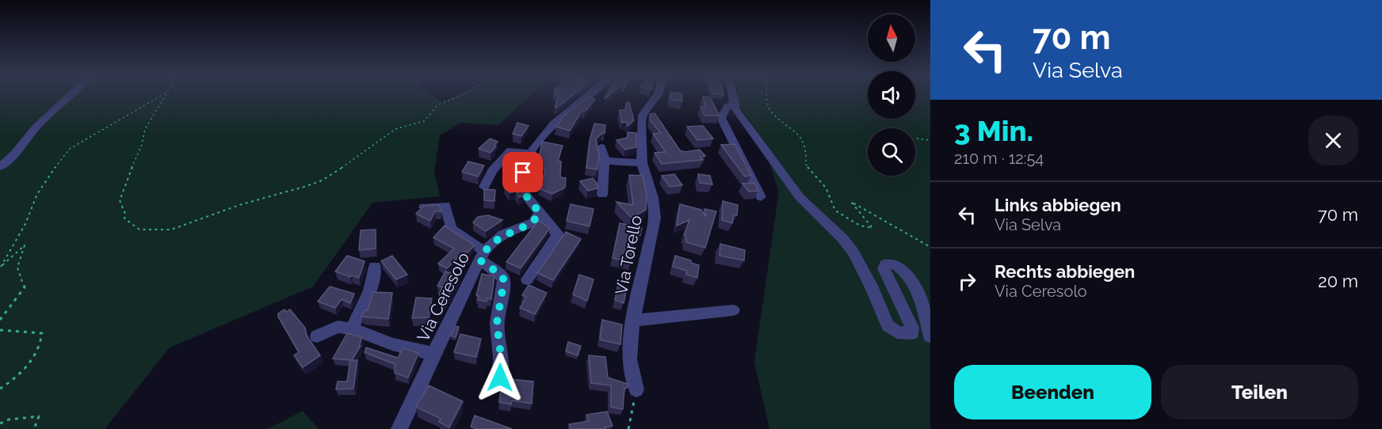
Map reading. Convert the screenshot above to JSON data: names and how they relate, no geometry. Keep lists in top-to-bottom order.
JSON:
{
  "streets": {
    "street": ["Via Torello", "Via Ceresolo"]
  },
  "north": "top",
  "page": {
    "turn": ["70 m", "Via Selva"],
    "heading": ["3 Min.", "210 m · 12:54"],
    "list": [
      {
        "name": "Links abbiegen",
        "note": "Via Selva",
        "value": "70 m"
      },
      {
        "name": "Rechts abbiegen",
        "note": "Via Ceresolo",
        "value": "20 m"
      }
    ],
    "buttons": ["Beenden", "Teilen"]
  }
}
